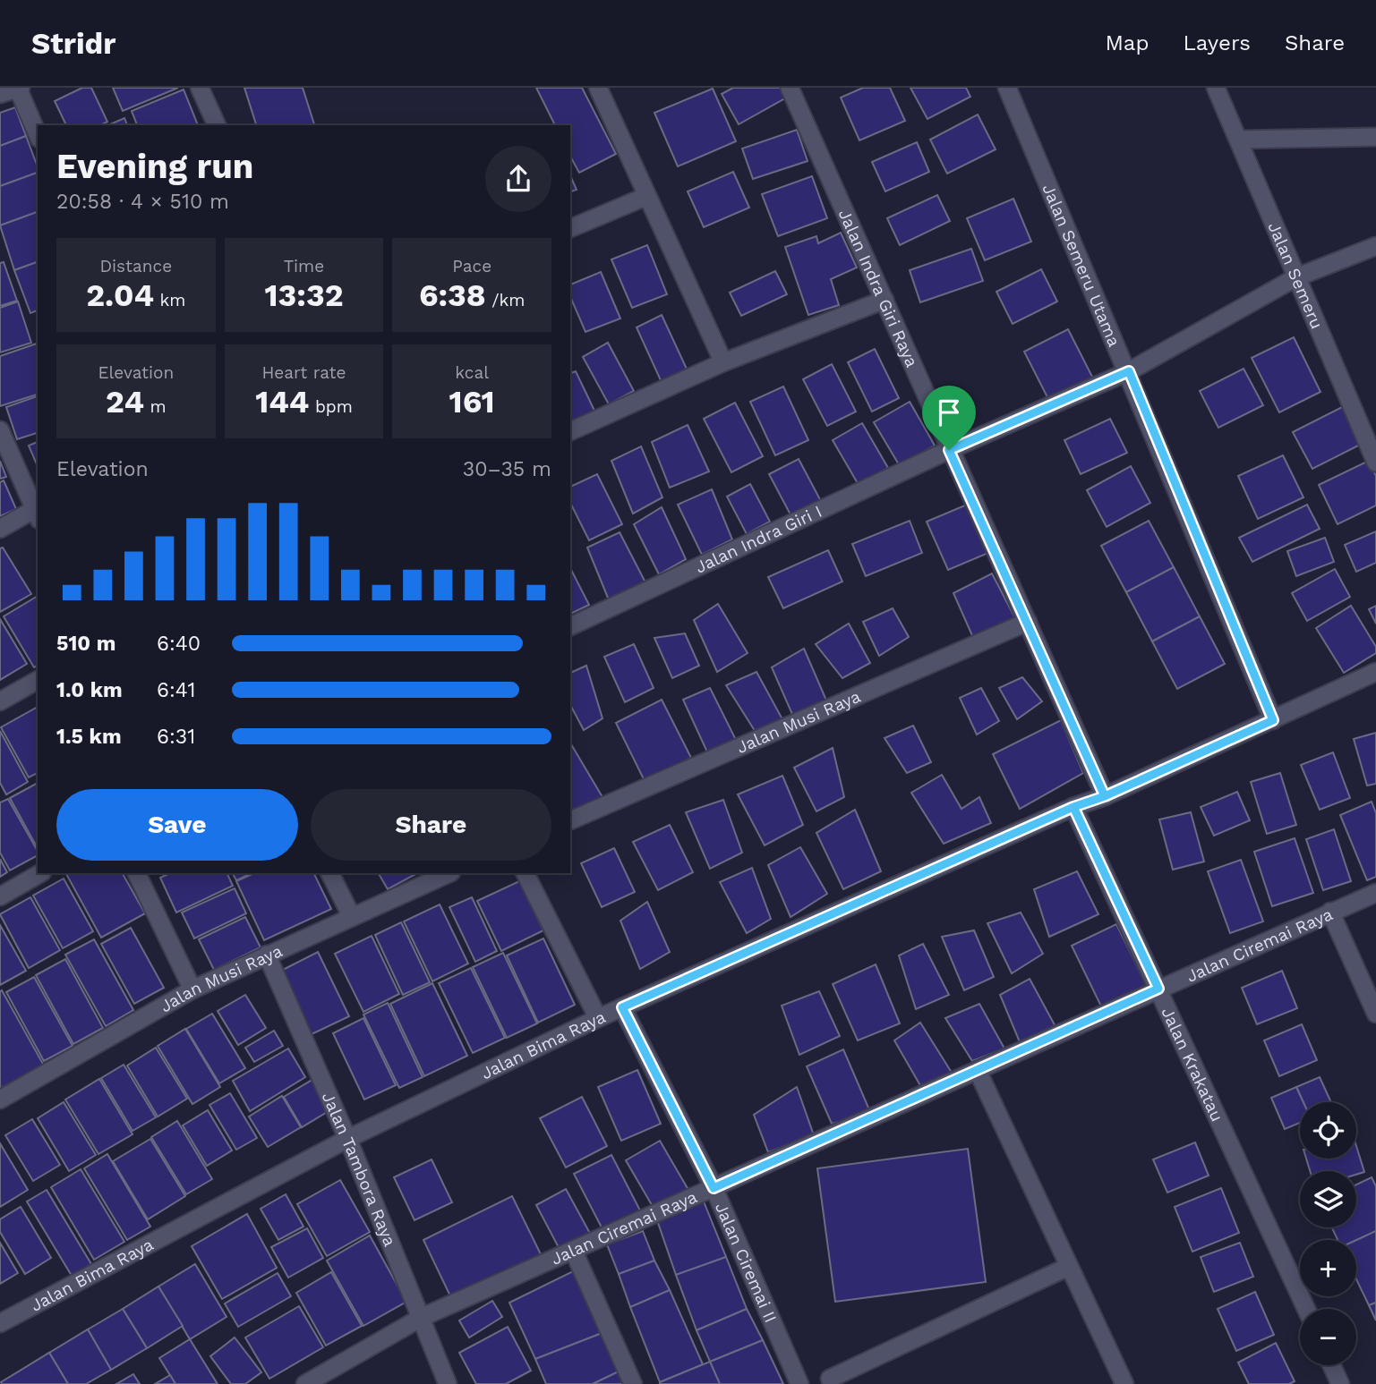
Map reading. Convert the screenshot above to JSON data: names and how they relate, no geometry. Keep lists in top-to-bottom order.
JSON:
{
  "streets": {
    "street": [
      "Jalan Semeru Utama",
      "Jalan Semeru",
      "Jalan Indra Giri Raya",
      "Jalan Indra Giri I",
      "Jalan Musi Raya",
      "Jalan Ciremai Raya",
      "Jalan Bima Raya",
      "Jalan Krakatau",
      "Jalan Tambora Raya",
      "Jalan Ciremai II"
    ]
  },
  "crossings": [
    ["Jalan Semeru Utama", "Jalan Indra Giri I"],
    ["Jalan Semeru Utama", "Jalan Bima Raya"],
    ["Jalan Semeru", "Jalan Indra Giri I"],
    ["Jalan Indra Giri Raya", "Jalan Indra Giri I"],
    ["Jalan Indra Giri Raya", "Jalan Musi Raya"],
    ["Jalan Indra Giri Raya", "Jalan Bima Raya"],
    ["Jalan Musi Raya", "Jalan Tambora Raya"],
    ["Jalan Ciremai Raya", "Jalan Krakatau"],
    ["Jalan Ciremai Raya", "Jalan Tambora Raya"],
    ["Jalan Ciremai Raya", "Jalan Ciremai II"],
    ["Jalan Bima Raya", "Jalan Krakatau"],
    ["Jalan Bima Raya", "Jalan Tambora Raya"],
    ["Jalan Bima Raya", "Jalan Ciremai II"]
  ],
  "page": {
    "header": "Stridr",
    "nav": ["Map", "Layers", "Share"],
    "heading": ["Evening run", "20:58 · 4 × 510 m"],
    "stats": [
      ["Distance", "2.04 km"],
      ["Time", "13:32"],
      ["Pace", "6:38 /km"],
      ["Elevation", "24 m"],
      ["Heart rate", "144 bpm"],
      ["kcal", "161"]
    ],
    "chart": ["Elevation", "30–35 m"],
    "list": [
      {
        "name": "510 m",
        "note": "6:40"
      },
      {
        "name": "1.0 km",
        "note": "6:41"
      },
      {
        "name": "1.5 km",
        "note": "6:31"
      }
    ],
    "buttons": ["Save", "Share"],
    "map_buttons": ["+", "−"]
  }
}
